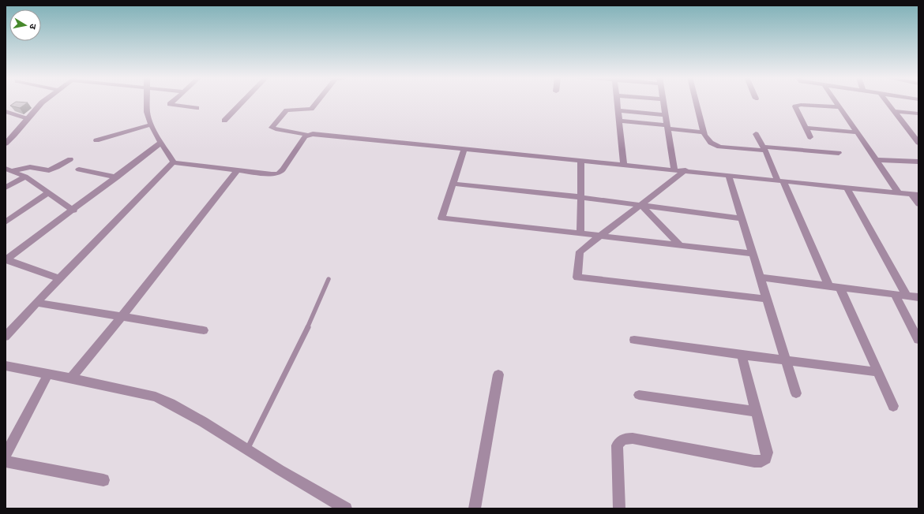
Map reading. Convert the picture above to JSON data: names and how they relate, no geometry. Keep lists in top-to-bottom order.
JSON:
{
  "north": "right"
}
